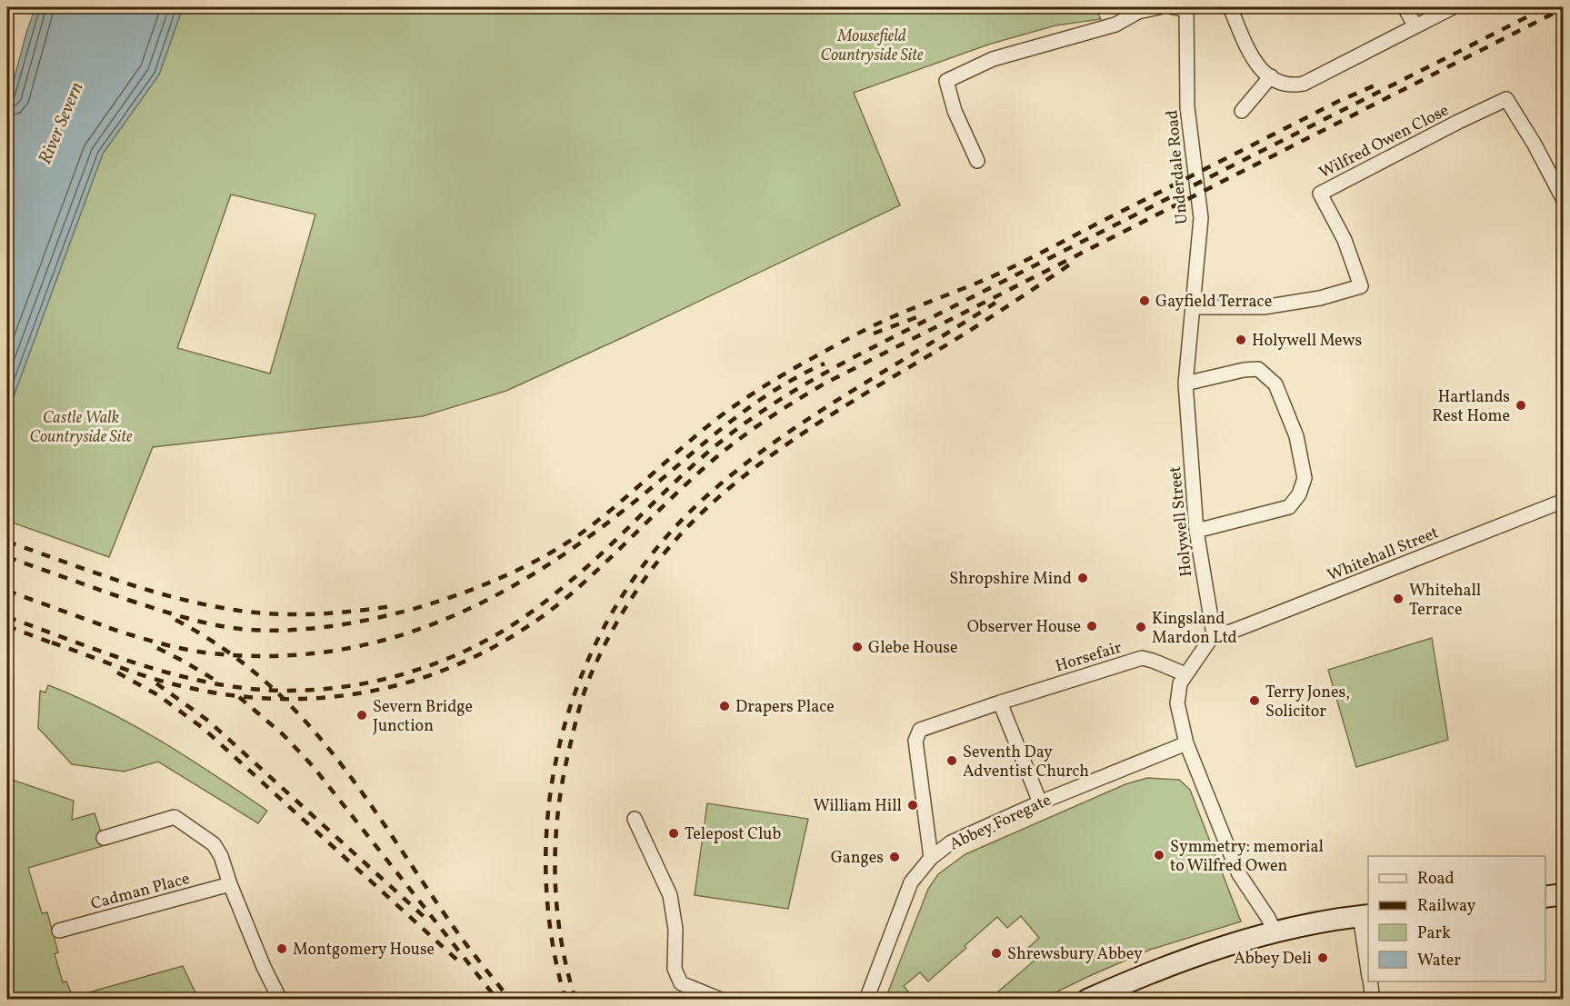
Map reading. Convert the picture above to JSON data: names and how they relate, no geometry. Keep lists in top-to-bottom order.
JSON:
{
  "streets": {
    "street": [
      "Wilfred Owen Close",
      "Underdale Road",
      "Holywell Street",
      "Whitehall Street",
      "Horsefair",
      "Abbey Foregate",
      "Cadman Place"
    ]
  },
  "crossings": [
    ["Wilfred Owen Close", "Underdale Road"],
    ["Underdale Road", "Holywell Street"],
    ["Holywell Street", "Whitehall Street"],
    ["Horsefair", "Abbey Foregate"]
  ],
  "water": ["River Severn"],
  "parks": ["Mousefield Countryside Site", "Castle Walk Countryside Site"],
  "places": [
    "Gayfield Terrace",
    "Holywell Mews",
    "Hartlands Rest Home",
    "Shropshire Mind",
    "Whitehall Terrace",
    "Observer House",
    "Kingsland Mardon Ltd",
    "Glebe House",
    "Terry Jones, Solicitor",
    "Drapers Place",
    "Severn Bridge Junction",
    "Seventh Day Adventist Church",
    "William Hill",
    "Telepost Club",
    "Symmetry: memorial to Wilfred Owen",
    "Ganges",
    "Montgomery House",
    "Shrewsbury Abbey",
    "Abbey Deli"
  ],
  "legend": [
    "Road",
    "Railway",
    "Park",
    "Water"
  ]
}
